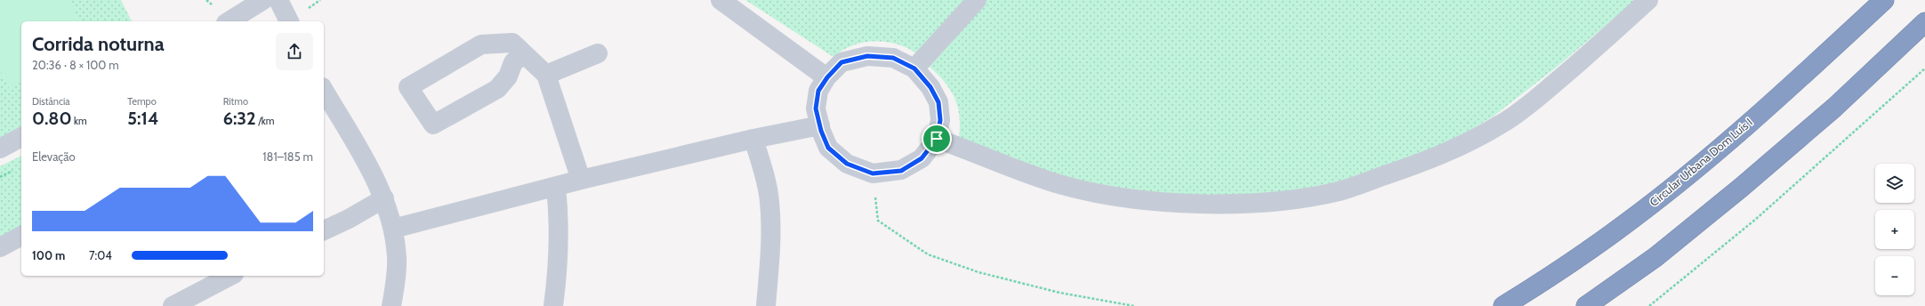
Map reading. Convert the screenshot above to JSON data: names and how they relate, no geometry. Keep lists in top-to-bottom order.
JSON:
{
  "streets": {
    "highway": ["Circular Urbana Dom Luís I"]
  },
  "page": {
    "heading": ["Corrida noturna", "20:36 · 8 × 100 m"],
    "stats": [
      ["Distância", "0.80 km"],
      ["Tempo", "5:14"],
      ["Ritmo", "6:32 /km"]
    ],
    "chart": ["Elevação", "181–185 m"],
    "map_buttons": ["+", "−"],
    "list": [
      {
        "name": "100 m",
        "note": "7:04"
      }
    ]
  }
}
